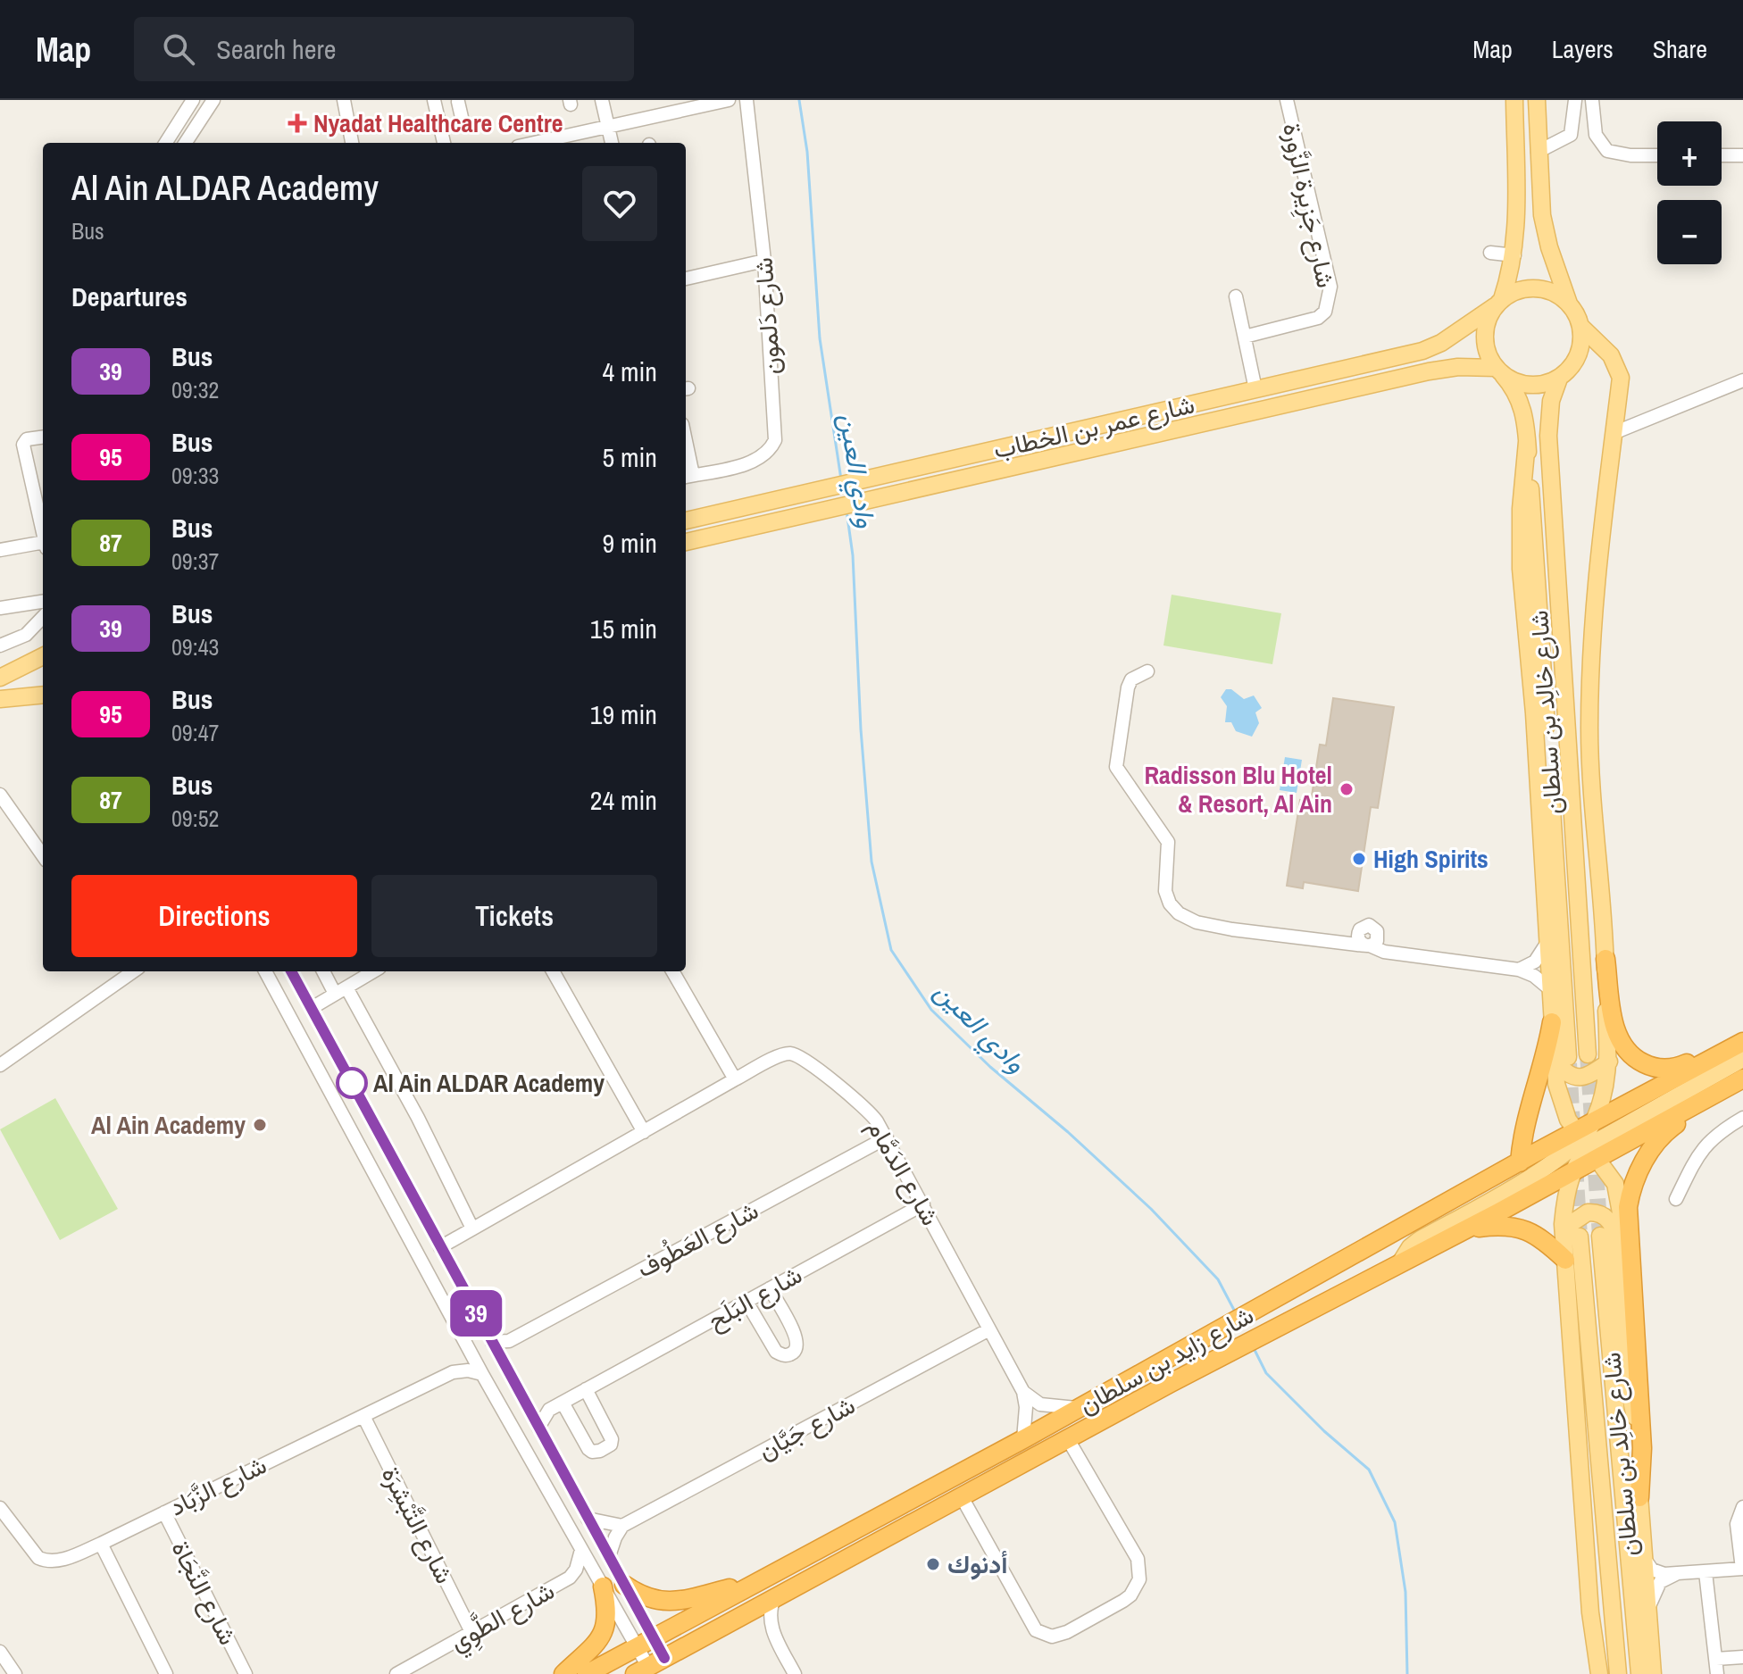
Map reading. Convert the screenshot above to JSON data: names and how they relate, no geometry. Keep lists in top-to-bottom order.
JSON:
{
  "streets": {
    "highway": ["شارع زايد بن سلطان"],
    "main road": ["شارع عمر بن الخطاب", "شارع خالِد بن سلطان"],
    "street": [
      "شارع جَزِيرة الزَّورة",
      "شارع دَلمون",
      "شارع الدَمَّام",
      "شارع العَطُوف",
      "شارع البَلَح",
      "شارع جَيَّان",
      "شارع الزَّبَاد",
      "شارع التَّبْشِرَة",
      "شارع النَّجَاة",
      "شارع الطَّوِي"
    ]
  },
  "crossings": [
    ["شارع عمر بن الخطاب", "شارع خالِد بن سلطان"],
    ["شارع الدَمَّام", "شارع العَطُوف"],
    ["شارع الدَمَّام", "شارع البَلَح"],
    ["شارع الدَمَّام", "شارع زايد بن سلطان"],
    ["شارع الدَمَّام", "شارع جَيَّان"],
    ["شارع الزَّبَاد", "شارع التَّبْشِرَة"],
    ["شارع الزَّبَاد", "شارع النَّجَاة"],
    ["شارع التَّبْشِرَة", "شارع الطَّوِي"]
  ],
  "water": ["وادي العين"],
  "places": {
    "health": ["Nyadat Healthcare Centre"],
    "other": [
      "Radisson Blu Hotel & Resort, Al Ain",
      "High Spirits",
      "Al Ain ALDAR Academy",
      "Al Ain Academy",
      "أدنوك"
    ]
  },
  "lines": ["bus line 39"],
  "page": {
    "header": "Map",
    "search": "Search here",
    "nav": ["Map", "Layers", "Share"],
    "on_map": "39",
    "map_buttons": ["+", "−"],
    "heading": [
      ["Al Ain ALDAR Academy", "Bus"],
      "Departures"
    ],
    "list": [
      {
        "mark": "39",
        "name": "Bus",
        "note": "09:32",
        "value": "4 min"
      },
      {
        "mark": "95",
        "name": "Bus",
        "note": "09:33",
        "value": "5 min"
      },
      {
        "mark": "87",
        "name": "Bus",
        "note": "09:37",
        "value": "9 min"
      },
      {
        "mark": "39",
        "name": "Bus",
        "note": "09:43",
        "value": "15 min"
      },
      {
        "mark": "95",
        "name": "Bus",
        "note": "09:47",
        "value": "19 min"
      },
      {
        "mark": "87",
        "name": "Bus",
        "note": "09:52",
        "value": "24 min"
      }
    ],
    "buttons": ["Directions", "Tickets"]
  }
}
